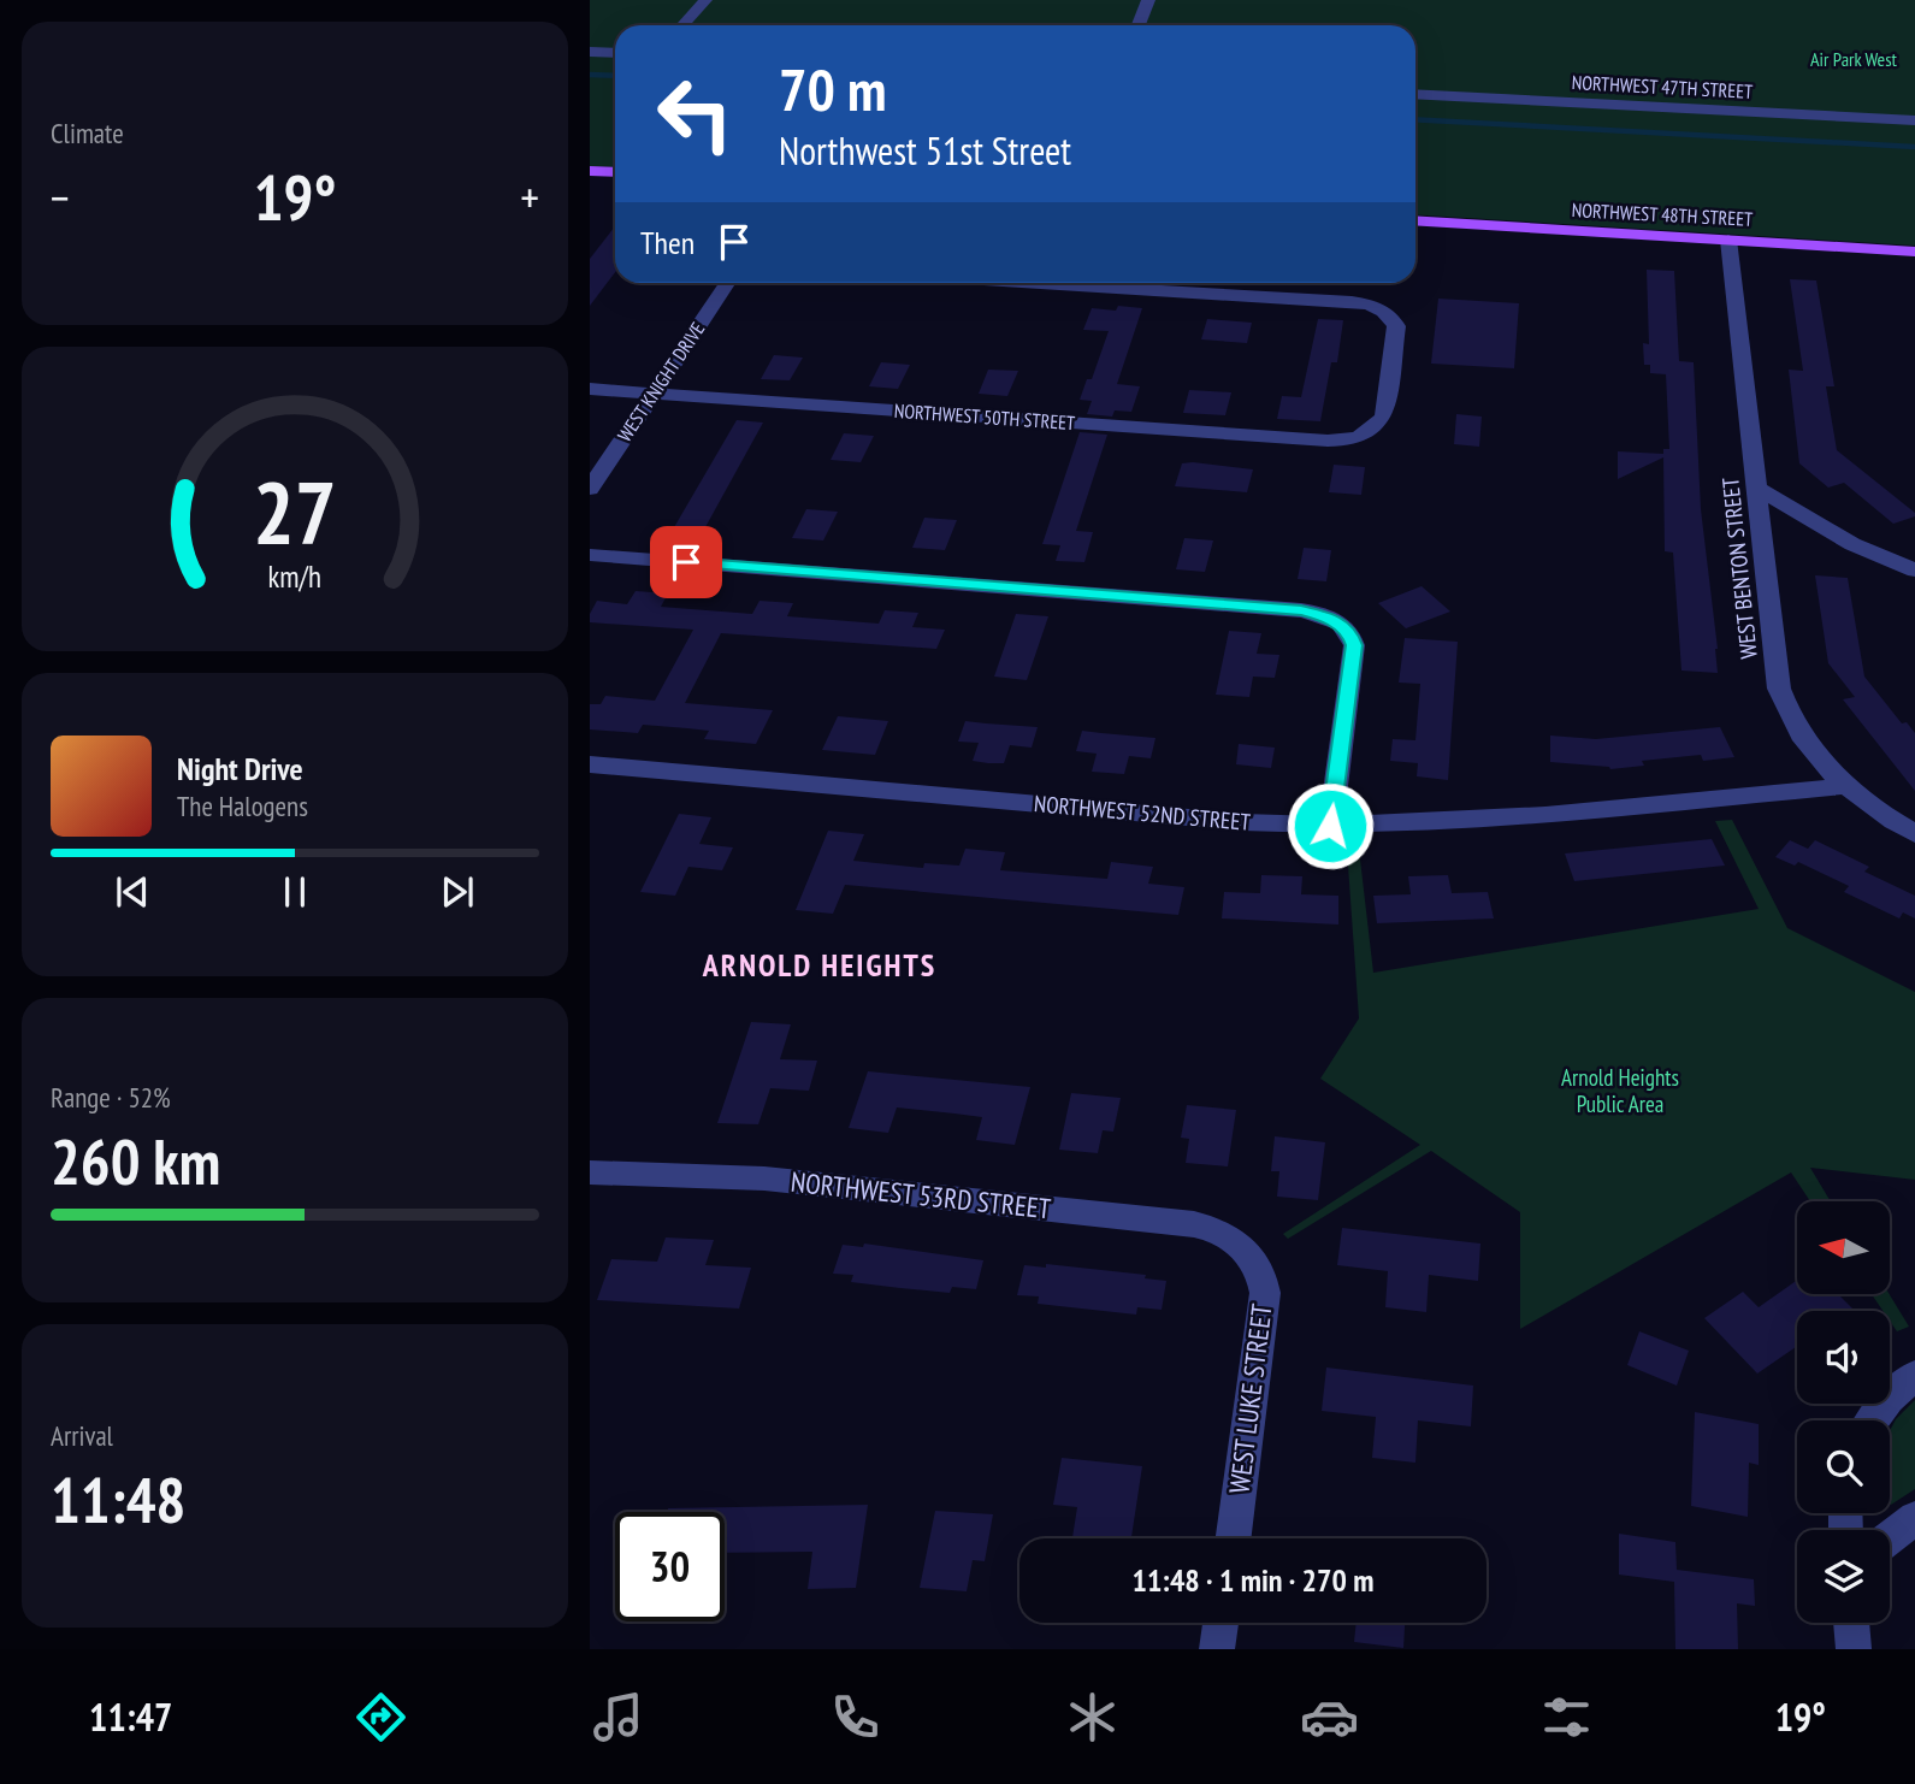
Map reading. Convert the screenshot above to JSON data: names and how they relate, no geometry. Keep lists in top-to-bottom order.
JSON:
{
  "streets": {
    "main road": ["NORTHWEST 48TH STREET"],
    "street": [
      "NORTHWEST 47TH STREET",
      "WEST KNIGHT DRIVE",
      "NORTHWEST 50TH STREET",
      "WEST BENTON STREET",
      "NORTHWEST 52ND STREET",
      "NORTHWEST 53RD STREET",
      "WEST LUKE STREET"
    ]
  },
  "crossings": [
    ["NORTHWEST 48TH STREET", "WEST BENTON STREET"],
    ["WEST KNIGHT DRIVE", "NORTHWEST 50TH STREET"],
    ["WEST BENTON STREET", "NORTHWEST 52ND STREET"],
    ["NORTHWEST 53RD STREET", "WEST LUKE STREET"]
  ],
  "districts": ["ARNOLD HEIGHTS"],
  "parks": ["Air Park West", "Arnold Heights Public Area"],
  "north": "left",
  "page": {
    "tile": [
      "Climate",
      ["Range · 52%", "260 km"],
      ["Arrival", "11:48"]
    ],
    "turn": ["70 m", "Northwest 51st Street"],
    "heat": ["−", "19°", "+"],
    "then": "Then",
    "song": ["Night Drive", "The Halogens"],
    "limit": "30",
    "trip": "11:48 · 1 min · 270 m",
    "tabs": ["11:47", "19°"],
    "gauge": ["27", "km/h"]
  }
}
